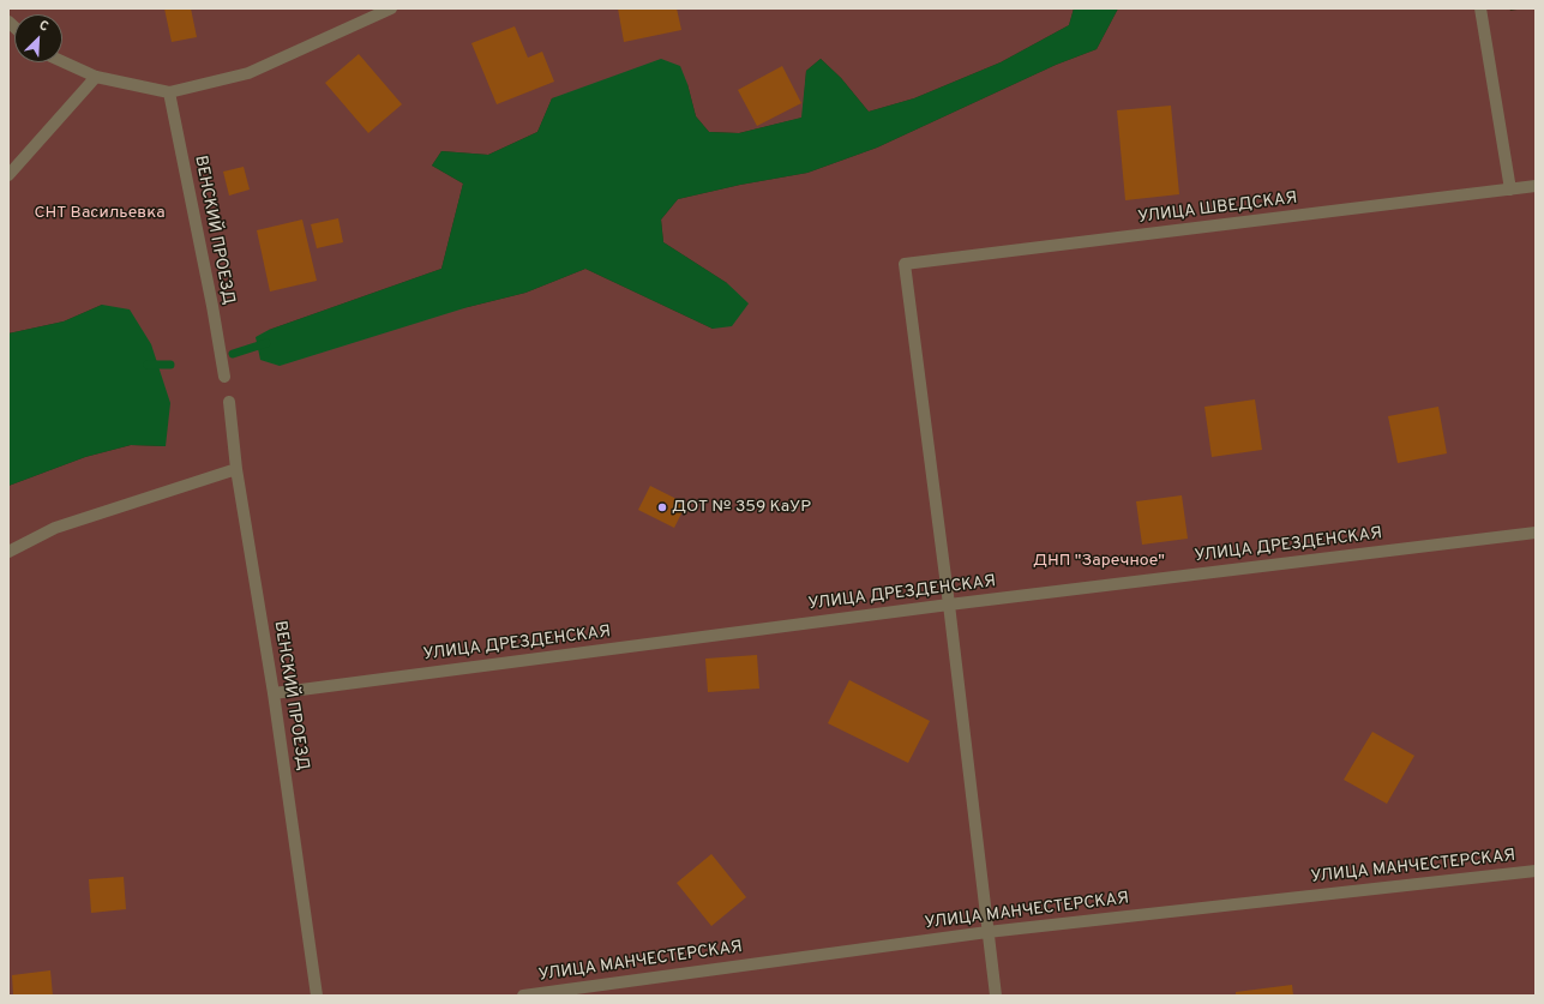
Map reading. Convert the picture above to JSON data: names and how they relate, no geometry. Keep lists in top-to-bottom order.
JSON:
{
  "streets": {
    "street": [
      "УЛИЦА ШВЕДСКАЯ",
      "ВЕНСКИЙ ПРОЕЗД",
      "УЛИЦА ДРЕЗДЕНСКАЯ",
      "УЛИЦА МАНЧЕСТЕРСКАЯ"
    ]
  },
  "crossings": [
    ["УЛИЦА ШВЕДСКАЯ", "УЛИЦА ДРЕЗДЕНСКАЯ"],
    ["ВЕНСКИЙ ПРОЕЗД", "УЛИЦА ДРЕЗДЕНСКАЯ"]
  ],
  "parks": ["СНТ Васильевка", "ДНП \"Заречное\""],
  "places": ["ДОТ № 359 КаУР"],
  "north": "top right"
}
